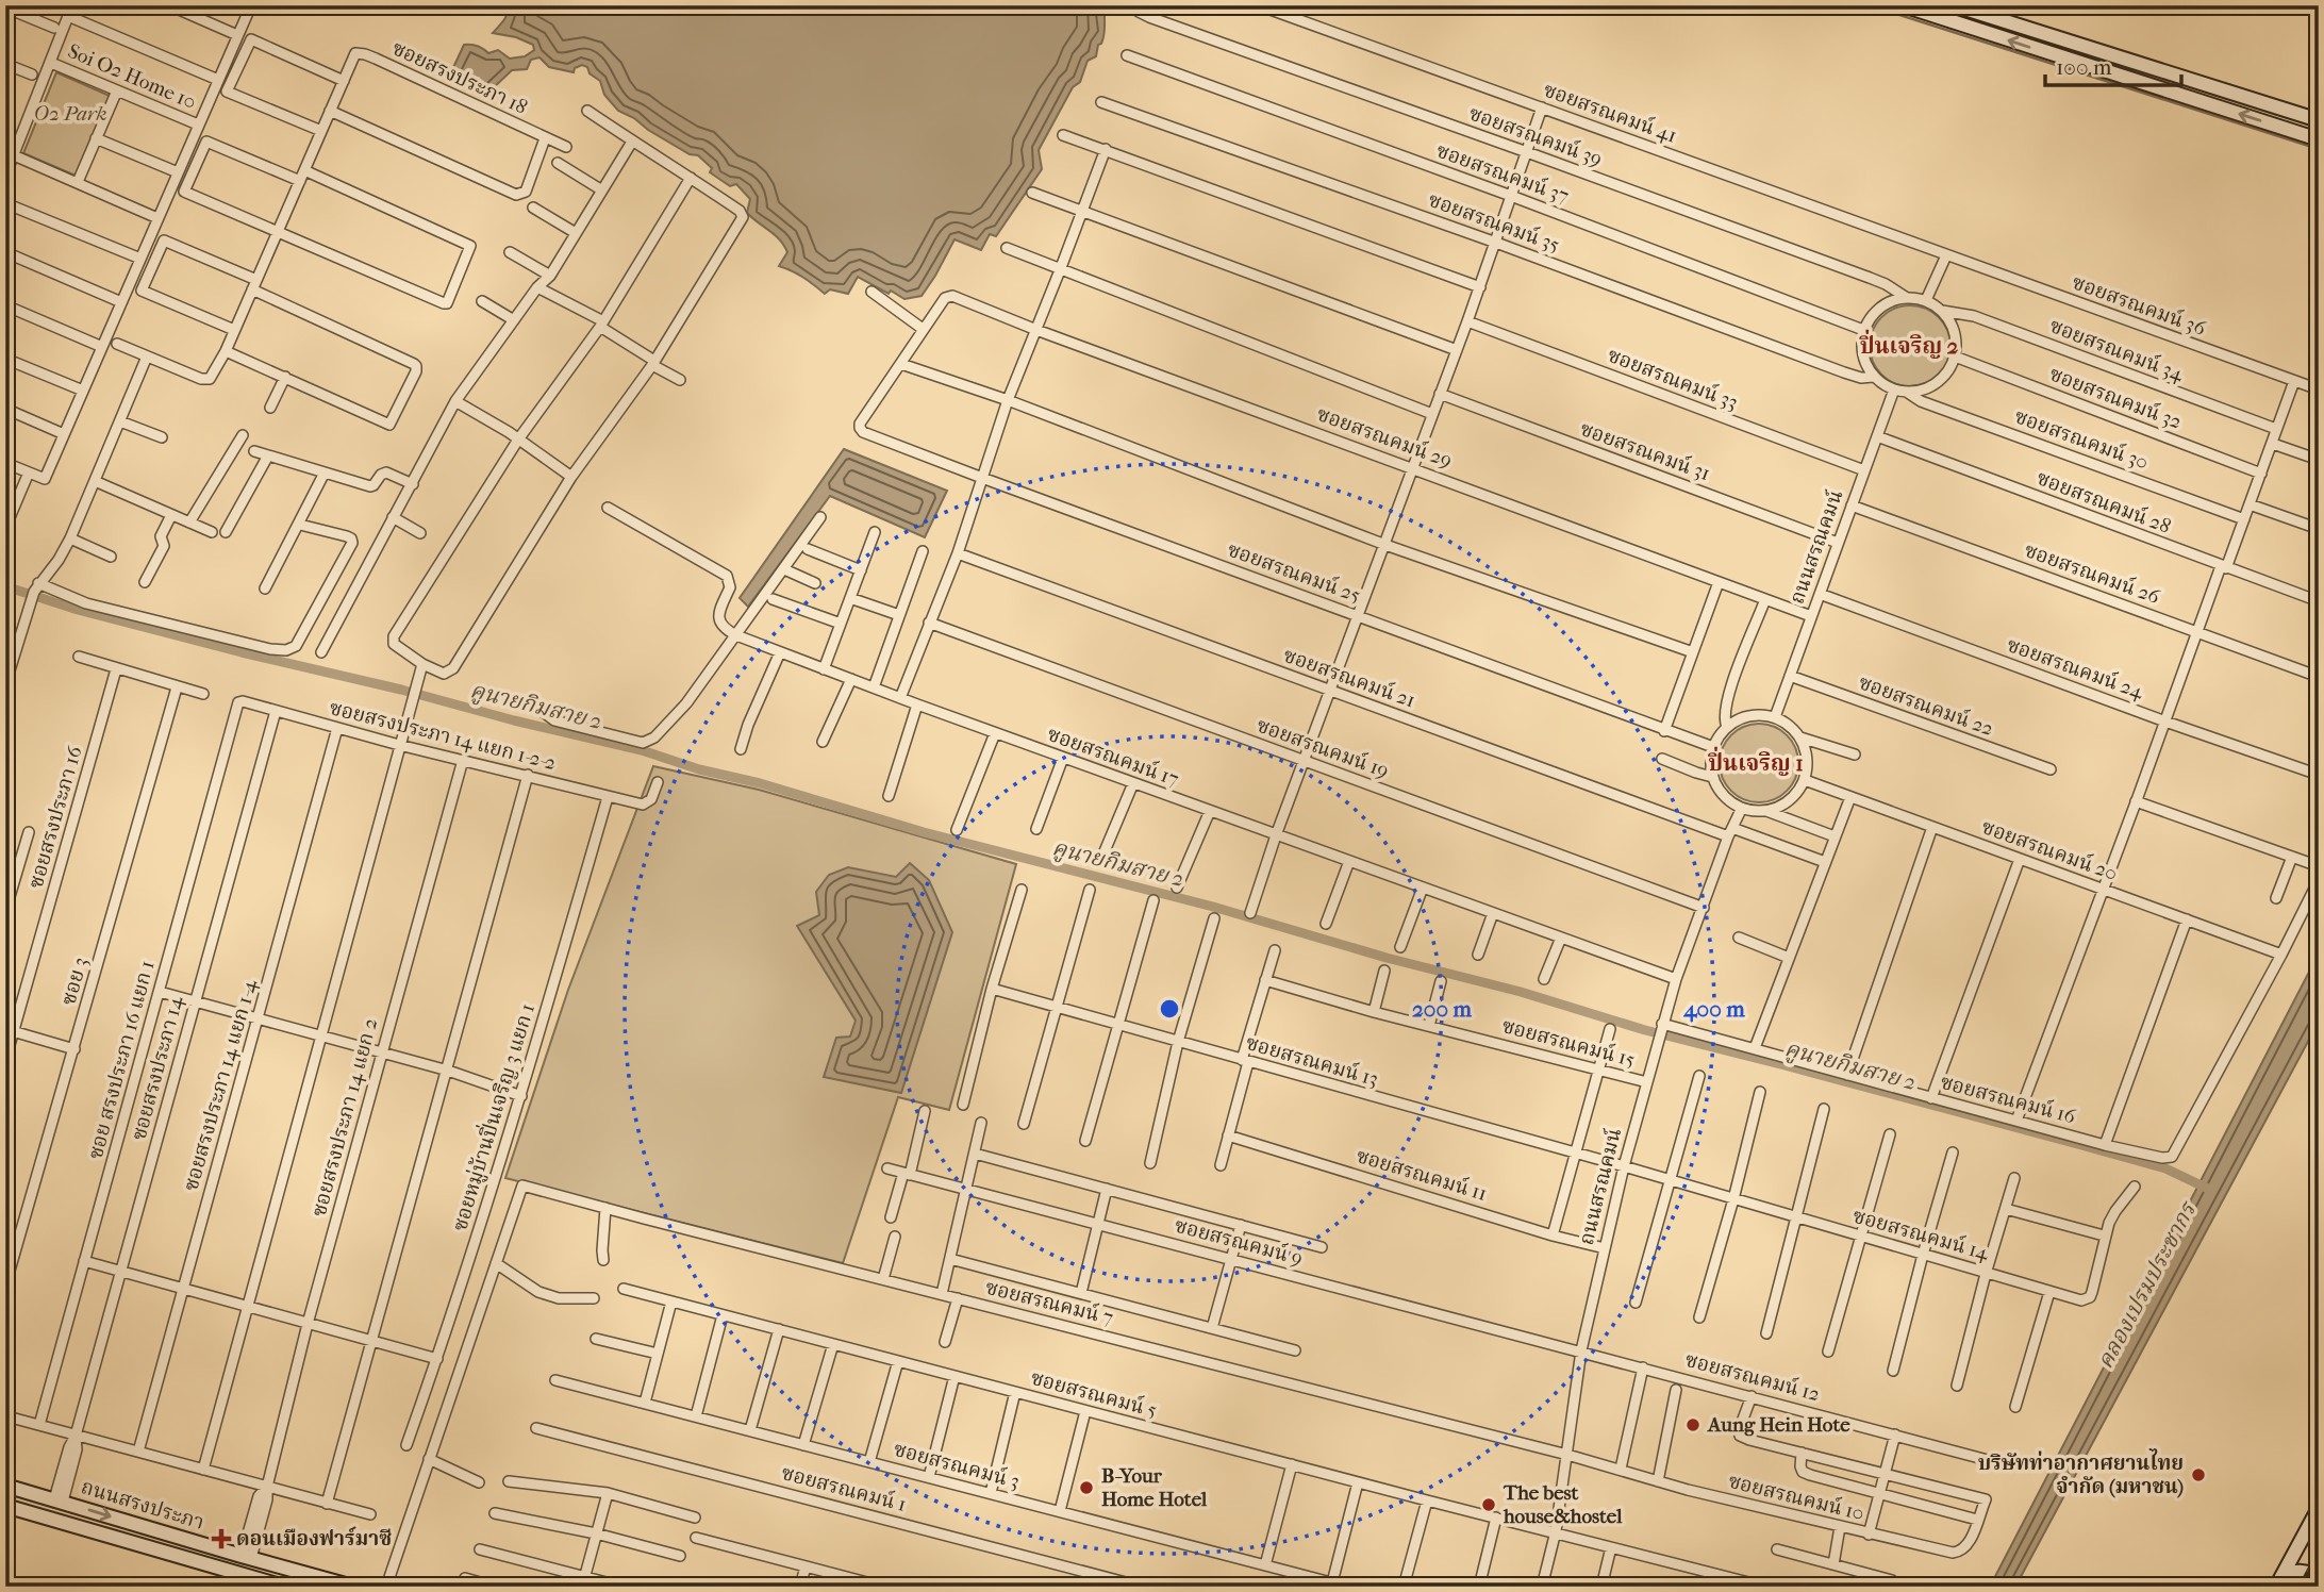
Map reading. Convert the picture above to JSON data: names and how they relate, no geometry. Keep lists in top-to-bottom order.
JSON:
{
  "streets": {
    "street": [
      "Soi O2 Home 10",
      "ซอยสรงประภา 18",
      "ซอยสรณคมน์ 41",
      "ซอยสรณคมน์ 39",
      "ซอยสรณคมน์ 37",
      "ซอยสรณคมน์ 35",
      "ซอยสรณคมน์ 36",
      "ซอยสรณคมน์ 34",
      "ซอยสรณคมน์ 33",
      "ซอยสรณคมน์ 32",
      "ซอยสรณคมน์ 29",
      "ซอยสรณคมน์ 30",
      "ซอยสรณคมน์ 31",
      "ซอยสรณคมน์ 28",
      "ถนนสรณคมน์",
      "ซอยสรณคมน์ 25",
      "ซอยสรณคมน์ 26",
      "ซอยสรณคมน์ 24",
      "ซอยสรณคมน์ 21",
      "ซอยสรณคมน์ 22",
      "ซอยสรงประภา 14 แยก 1-2-2",
      "ซอยสรณคมน์ 19",
      "ซอยสรณคมน์ 17",
      "ซอยสรงประภา 16",
      "ซอยสรณคมน์ 20",
      "ซอย 3",
      "ซอยสรณคมน์ 15",
      "ซอย สรงประภา 16 แยก 1",
      "ซอยสรณคมน์ 13",
      "ซอยสรงประภา 14",
      "ซอยสรงประภา 14 แยก 1-4",
      "ซอยสรณคมน์ 16",
      "ซอยสรงประภา 14 แยก 2",
      "ซอยหมู่บ้านปิ่นเจริญ 3 แยก 1",
      "ซอยสรณคมน์ 11",
      "ซอยสรณคมน์ 14",
      "ซอยสรณคมน์ 9",
      "ซอยสรณคมน์ 7",
      "ซอยสรณคมน์ 12",
      "ซอยสรณคมน์ 5",
      "ซอยสรณคมน์ 3",
      "ซอยสรณคมน์ 1",
      "ซอยสรณคมน์ 10",
      "ถนนสรงประภา"
    ]
  },
  "crossings": [
    ["ซอยสรณคมน์ 41", "ซอยสรณคมน์ 36"],
    ["ซอยสรณคมน์ 39", "ซอยสรณคมน์ 37"],
    ["ซอยสรณคมน์ 39", "ซอยสรณคมน์ 35"],
    ["ซอยสรณคมน์ 39", "ซอยสรณคมน์ 34"],
    ["ซอยสรณคมน์ 39", "ซอยสรณคมน์ 32"],
    ["ซอยสรณคมน์ 39", "ซอยสรณคมน์ 30"],
    ["ซอยสรณคมน์ 39", "ถนนสรณคมน์"],
    ["ซอยสรณคมน์ 37", "ซอยสรณคมน์ 35"],
    ["ซอยสรณคมน์ 37", "ซอยสรณคมน์ 34"],
    ["ซอยสรณคมน์ 37", "ซอยสรณคมน์ 32"],
    ["ซอยสรณคมน์ 37", "ซอยสรณคมน์ 30"],
    ["ซอยสรณคมน์ 37", "ถนนสรณคมน์"],
    ["ซอยสรณคมน์ 35", "ซอยสรณคมน์ 34"],
    ["ซอยสรณคมน์ 35", "ซอยสรณคมน์ 32"],
    ["ซอยสรณคมน์ 35", "ซอยสรณคมน์ 30"],
    ["ซอยสรณคมน์ 35", "ถนนสรณคมน์"],
    ["ซอยสรณคมน์ 34", "ซอยสรณคมน์ 32"],
    ["ซอยสรณคมน์ 34", "ซอยสรณคมน์ 30"],
    ["ซอยสรณคมน์ 34", "ถนนสรณคมน์"],
    ["ซอยสรณคมน์ 33", "ถนนสรณคมน์"],
    ["ซอยสรณคมน์ 32", "ซอยสรณคมน์ 30"],
    ["ซอยสรณคมน์ 32", "ถนนสรณคมน์"],
    ["ซอยสรณคมน์ 29", "ถนนสรณคมน์"],
    ["ซอยสรณคมน์ 30", "ถนนสรณคมน์"],
    ["ซอยสรณคมน์ 31", "ถนนสรณคมน์"],
    ["ซอยสรณคมน์ 28", "ถนนสรณคมน์"],
    ["ถนนสรณคมน์", "ซอยสรณคมน์ 25"],
    ["ถนนสรณคมน์", "ซอยสรณคมน์ 26"],
    ["ถนนสรณคมน์", "ซอยสรณคมน์ 24"],
    ["ถนนสรณคมน์", "ซอยสรณคมน์ 21"],
    ["ถนนสรณคมน์", "ซอยสรณคมน์ 22"],
    ["ถนนสรณคมน์", "ซอยสรณคมน์ 19"],
    ["ถนนสรณคมน์", "ซอยสรณคมน์ 17"],
    ["ถนนสรณคมน์", "ซอยสรณคมน์ 20"],
    ["ถนนสรณคมน์", "ซอยสรณคมน์ 15"],
    ["ถนนสรณคมน์", "ซอยสรณคมน์ 13"],
    ["ถนนสรณคมน์", "ซอยสรณคมน์ 16"],
    ["ถนนสรณคมน์", "ซอยสรณคมน์ 11"],
    ["ถนนสรณคมน์", "ซอยสรณคมน์ 14"],
    ["ถนนสรณคมน์", "ซอยสรณคมน์ 9"],
    ["ถนนสรณคมน์", "ซอยสรณคมน์ 7"],
    ["ถนนสรณคมน์", "ซอยสรณคมน์ 12"],
    ["ถนนสรณคมน์", "ซอยสรณคมน์ 5"],
    ["ถนนสรณคมน์", "ซอยสรณคมน์ 10"],
    ["ซอยสรณคมน์ 25", "ซอยสรณคมน์ 20"],
    ["ซอยสรงประภา 14 แยก 1-2-2", "ซอย สรงประภา 16 แยก 1"],
    ["ซอยสรงประภา 14 แยก 1-2-2", "ซอยสรงประภา 14"],
    ["ซอยสรงประภา 14 แยก 1-2-2", "ซอยสรงประภา 14 แยก 1-4"],
    ["ซอยสรงประภา 14 แยก 1-2-2", "ซอยสรงประภา 14 แยก 2"],
    ["ซอยสรงประภา 14 แยก 1-2-2", "ซอยหมู่บ้านปิ่นเจริญ 3 แยก 1"],
    ["ซอยสรณคมน์ 20", "ซอยสรณคมน์ 16"],
    ["ซอยสรณคมน์ 13", "ซอยสรณคมน์ 14"],
    ["ซอยสรงประภา 14", "ถนนสรงประภา"],
    ["ซอยสรงประภา 14 แยก 2", "ถนนสรงประภา"],
    ["ซอยสรณคมน์ 9", "ซอยสรณคมน์ 12"],
    ["ซอยสรณคมน์ 7", "ซอยสรณคมน์ 10"]
  ],
  "districts": ["ปิ่นเจริญ 2", "ปิ่นเจริญ 1"],
  "water": ["คูนายกิมสาย 2", "คลองเปรมประชากร"],
  "parks": ["O2 Park"],
  "places": {
    "other": [
      "Aung Hein Hote",
      "บริษัทท่าอากาศยานไทย จำกัด (มหาชน)",
      "B-Your Home Hotel",
      "The best house&hostel"
    ],
    "health": ["ดอนเมืองฟาร์มาซี"]
  },
  "scale_bar": "100 m",
  "rings": ["200 m", "400 m"]
}
